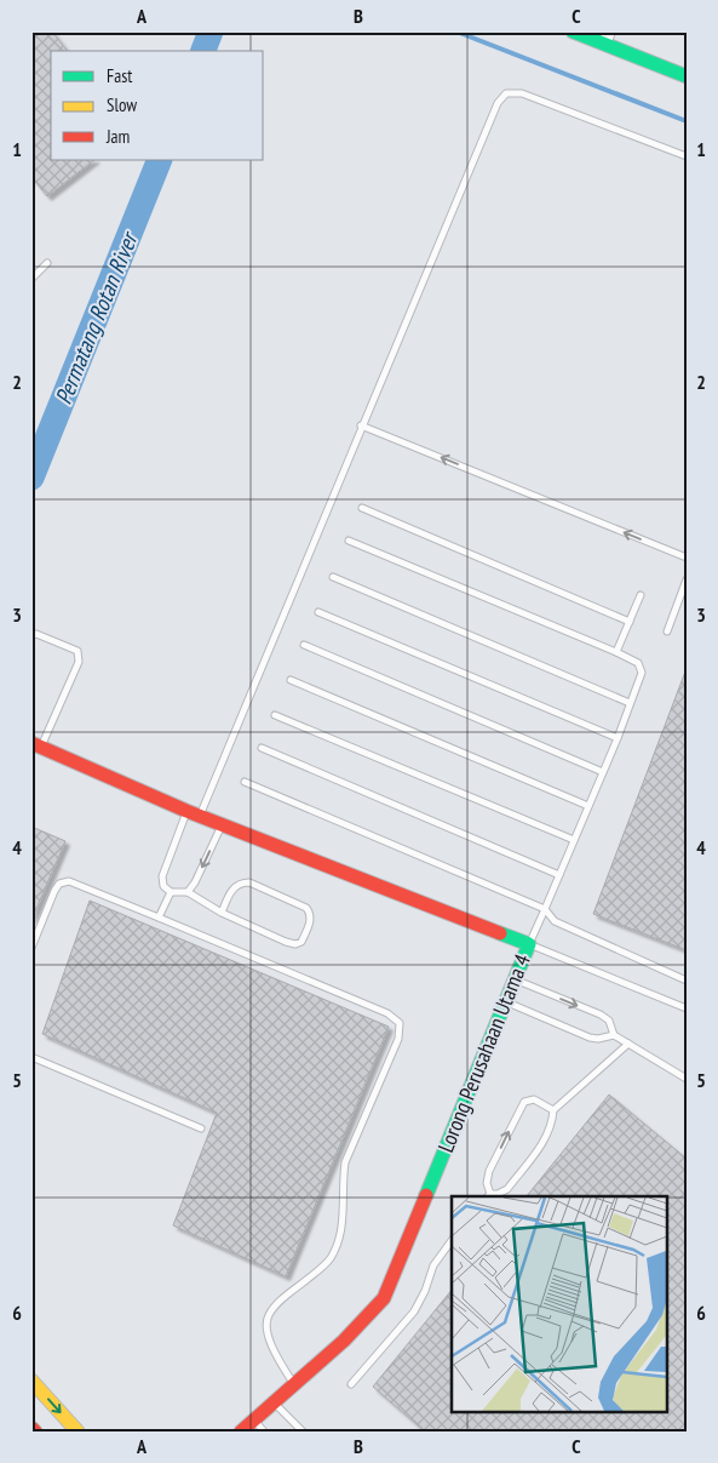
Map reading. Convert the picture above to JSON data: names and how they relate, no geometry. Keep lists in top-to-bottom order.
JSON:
{
  "streets": {
    "main road": ["Lorong Perusahaan Utama 4"]
  },
  "water": ["Permatang Rotan River"],
  "legend": ["Fast", "Slow", "Jam"],
  "grid": {
    "columns": ["A", "B", "C"],
    "rows": [
      "1",
      "2",
      "3",
      "4",
      "5",
      "6"
    ]
  }
}
